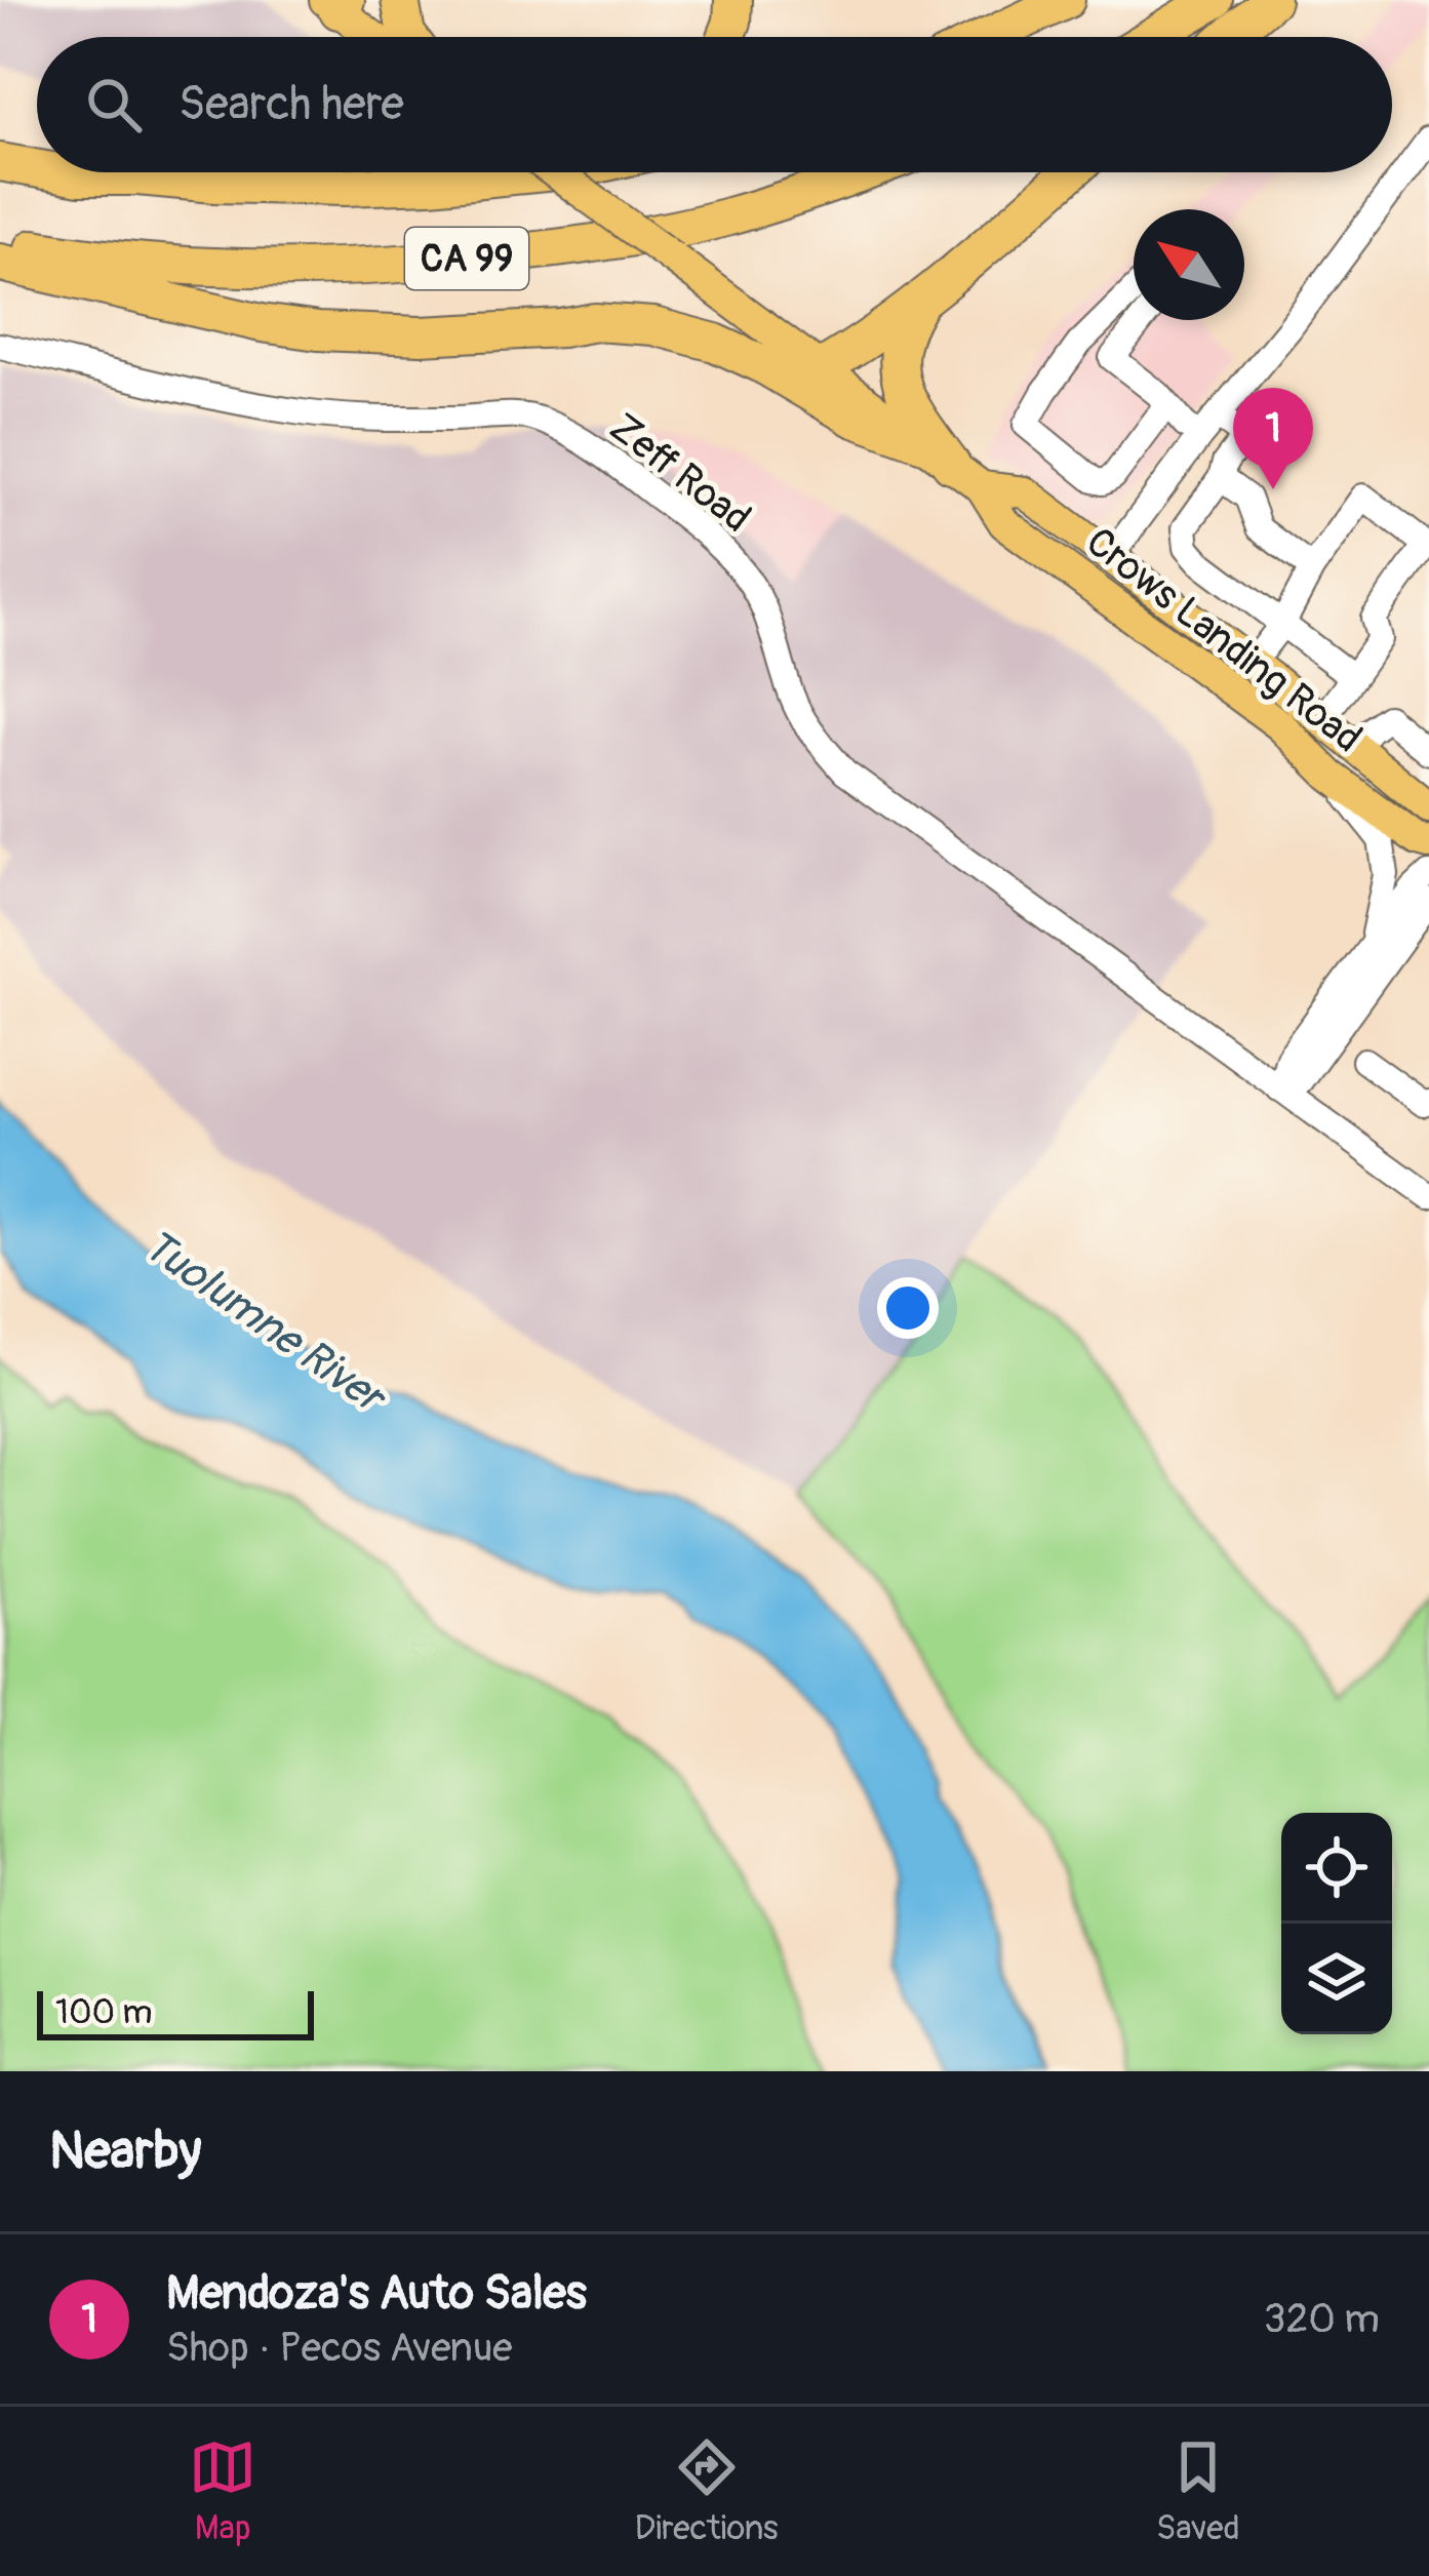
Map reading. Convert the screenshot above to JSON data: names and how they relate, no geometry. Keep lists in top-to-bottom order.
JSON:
{
  "streets": {
    "highway": ["CA 99"],
    "main road": ["Crows Landing Road"],
    "street": ["Zeff Road"]
  },
  "water": ["Tuolumne River"],
  "scale_bar": "100 m",
  "north": "top left",
  "page": {
    "search": "Search here",
    "pins": "1",
    "scale": "100 m",
    "heading": "Nearby",
    "list": [
      {
        "mark": "1",
        "name": "Mendoza's Auto Sales",
        "note": "Shop · Pecos Avenue",
        "value": "320 m"
      }
    ],
    "nav": ["Map", "Directions", "Saved"]
  }
}
